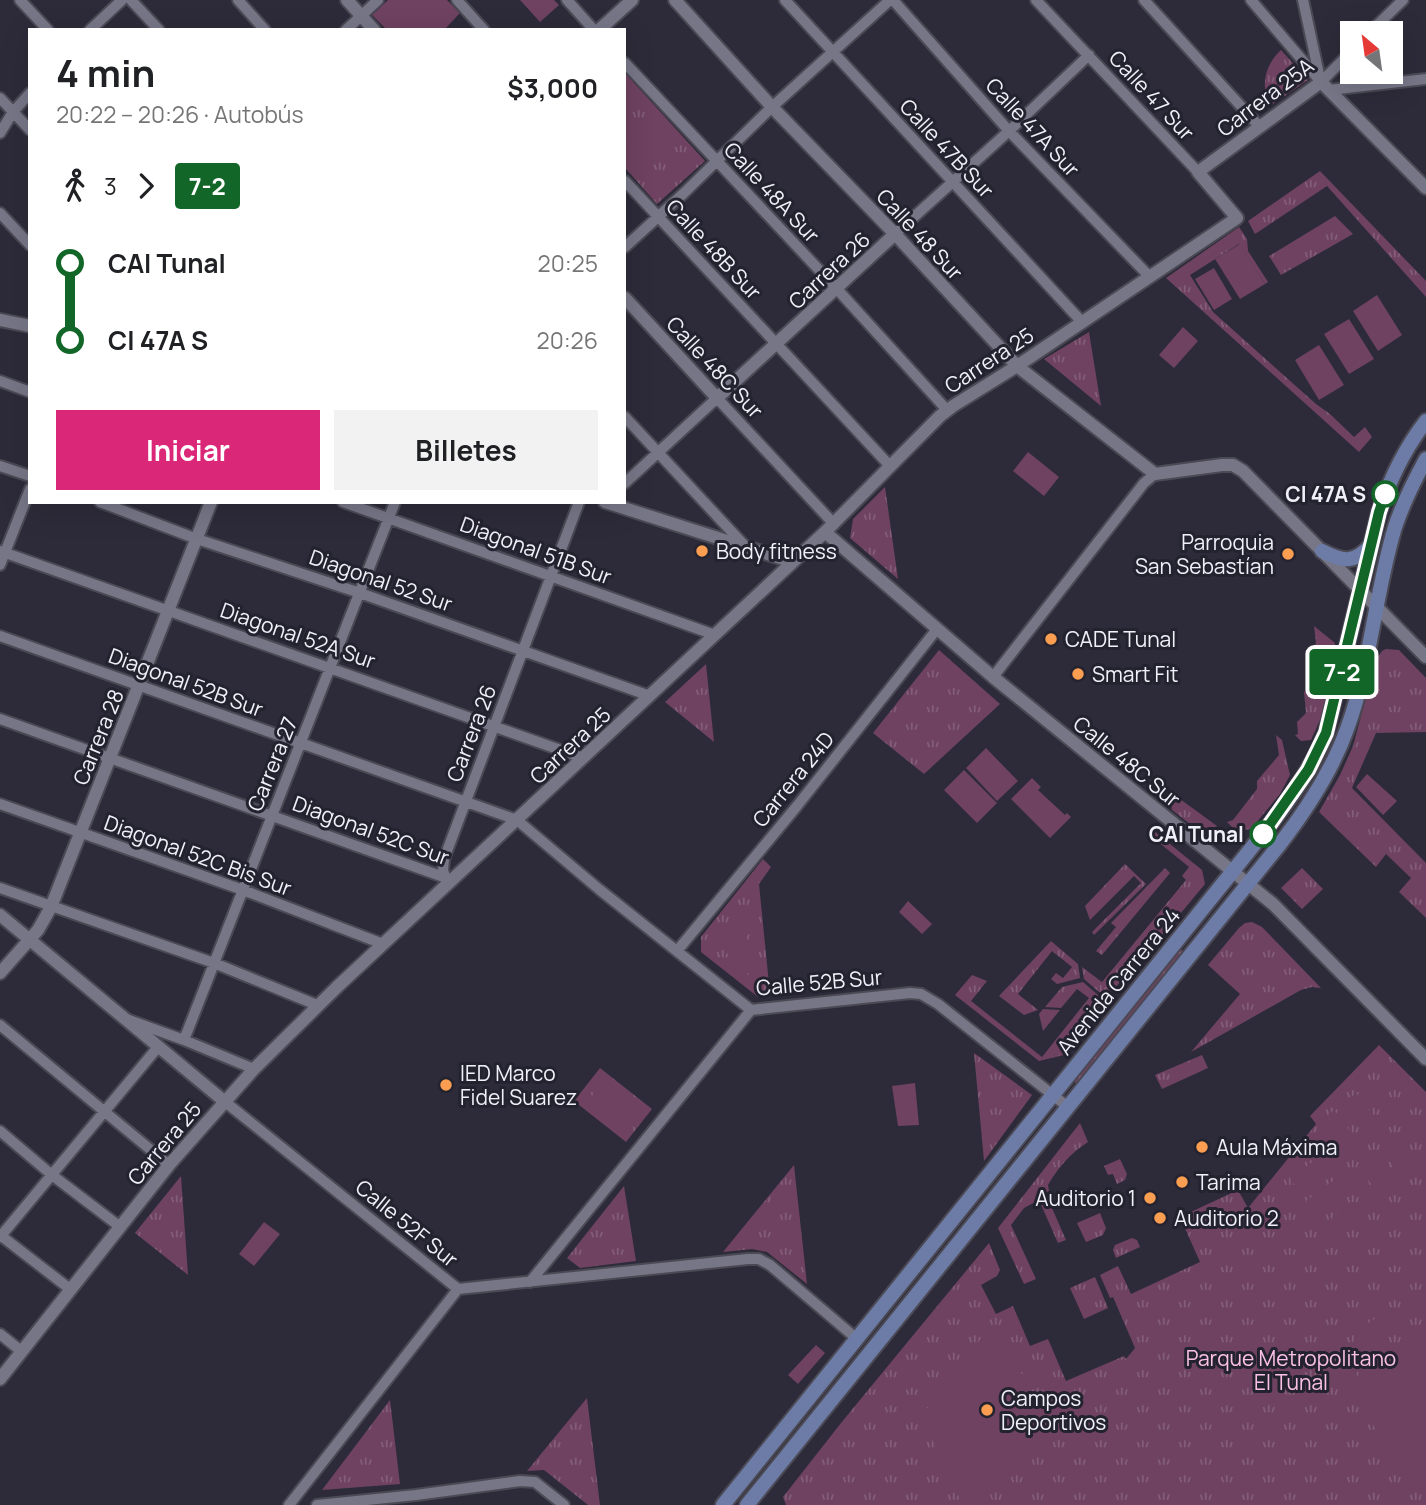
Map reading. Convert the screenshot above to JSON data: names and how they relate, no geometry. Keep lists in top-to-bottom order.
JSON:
{
  "streets": {
    "main road": ["Avenida Carrera 24"],
    "street": [
      "Calle 47 Sur",
      "Carrera 25A",
      "Calle 47A Sur",
      "Calle 47B Sur",
      "Calle 48A Sur",
      "Calle 48 Sur",
      "Calle 48B Sur",
      "Carrera 26",
      "Carrera 25",
      "Calle 48C Sur",
      "Diagonal 51B Sur",
      "Diagonal 52 Sur",
      "Diagonal 52A Sur",
      "Diagonal 52B Sur",
      "Carrera 28",
      "Carrera 27",
      "Carrera 24D",
      "Diagonal 52C Sur",
      "Diagonal 52C Bis Sur",
      "Calle 52B Sur",
      "Calle 52F Sur"
    ]
  },
  "crossings": [
    ["Calle 47 Sur", "Carrera 25A"],
    ["Calle 47 Sur", "Carrera 26"],
    ["Calle 47 Sur", "Carrera 25"],
    ["Calle 47A Sur", "Carrera 26"],
    ["Calle 47A Sur", "Carrera 25"],
    ["Calle 47B Sur", "Carrera 26"],
    ["Calle 47B Sur", "Carrera 25"],
    ["Calle 48A Sur", "Carrera 26"],
    ["Calle 48A Sur", "Carrera 25"],
    ["Calle 48 Sur", "Carrera 26"],
    ["Calle 48 Sur", "Carrera 25"],
    ["Calle 48B Sur", "Carrera 26"],
    ["Calle 48B Sur", "Carrera 25"],
    ["Carrera 26", "Carrera 25"],
    ["Carrera 26", "Calle 48C Sur"],
    ["Carrera 26", "Diagonal 51B Sur"],
    ["Carrera 26", "Diagonal 52 Sur"],
    ["Carrera 26", "Diagonal 52A Sur"],
    ["Carrera 26", "Diagonal 52B Sur"],
    ["Carrera 26", "Diagonal 52C Sur"],
    ["Carrera 25", "Calle 48C Sur"],
    ["Carrera 25", "Diagonal 51B Sur"],
    ["Carrera 25", "Diagonal 52 Sur"],
    ["Carrera 25", "Diagonal 52A Sur"],
    ["Carrera 25", "Diagonal 52B Sur"],
    ["Carrera 25", "Diagonal 52C Sur"],
    ["Carrera 25", "Diagonal 52C Bis Sur"],
    ["Carrera 25", "Calle 52B Sur"],
    ["Carrera 25", "Calle 52F Sur"],
    ["Calle 48C Sur", "Carrera 24D"],
    ["Calle 48C Sur", "Avenida Carrera 24"],
    ["Diagonal 51B Sur", "Carrera 27"],
    ["Diagonal 52 Sur", "Carrera 28"],
    ["Diagonal 52 Sur", "Carrera 27"],
    ["Diagonal 52A Sur", "Carrera 28"],
    ["Diagonal 52A Sur", "Carrera 27"],
    ["Diagonal 52B Sur", "Carrera 28"],
    ["Diagonal 52B Sur", "Carrera 27"],
    ["Diagonal 52B Sur", "Calle 52B Sur"],
    ["Carrera 28", "Diagonal 52C Sur"],
    ["Carrera 28", "Diagonal 52C Bis Sur"],
    ["Carrera 28", "Calle 52F Sur"],
    ["Carrera 27", "Diagonal 52C Sur"],
    ["Carrera 27", "Diagonal 52C Bis Sur"],
    ["Carrera 24D", "Calle 52B Sur"],
    ["Avenida Carrera 24", "Calle 52B Sur"],
    ["Avenida Carrera 24", "Calle 52F Sur"]
  ],
  "parks": ["Parque Metropolitano El Tunal"],
  "places": [
    "Cl 47A S",
    "Body fitness",
    "Parroquia San Sebastían",
    "CADE Tunal",
    "Smart Fit",
    "CAI Tunal",
    "IED Marco Fidel Suarez",
    "Aula Máxima",
    "Tarima",
    "Auditorio 1",
    "Auditorio 2",
    "Campos Deportivos"
  ],
  "lines": ["bus line 7-2"],
  "north": "top left",
  "page": {
    "on_map": "7-2",
    "heading": ["4 min", "20:22 – 20:26 · Autobús", "$3,000"],
    "legs": ["3", "7-2"],
    "list": [
      {
        "name": "CAI Tunal",
        "value": "20:25"
      },
      {
        "name": "Cl 47A S",
        "value": "20:26"
      }
    ],
    "buttons": ["Iniciar", "Billetes"]
  }
}
